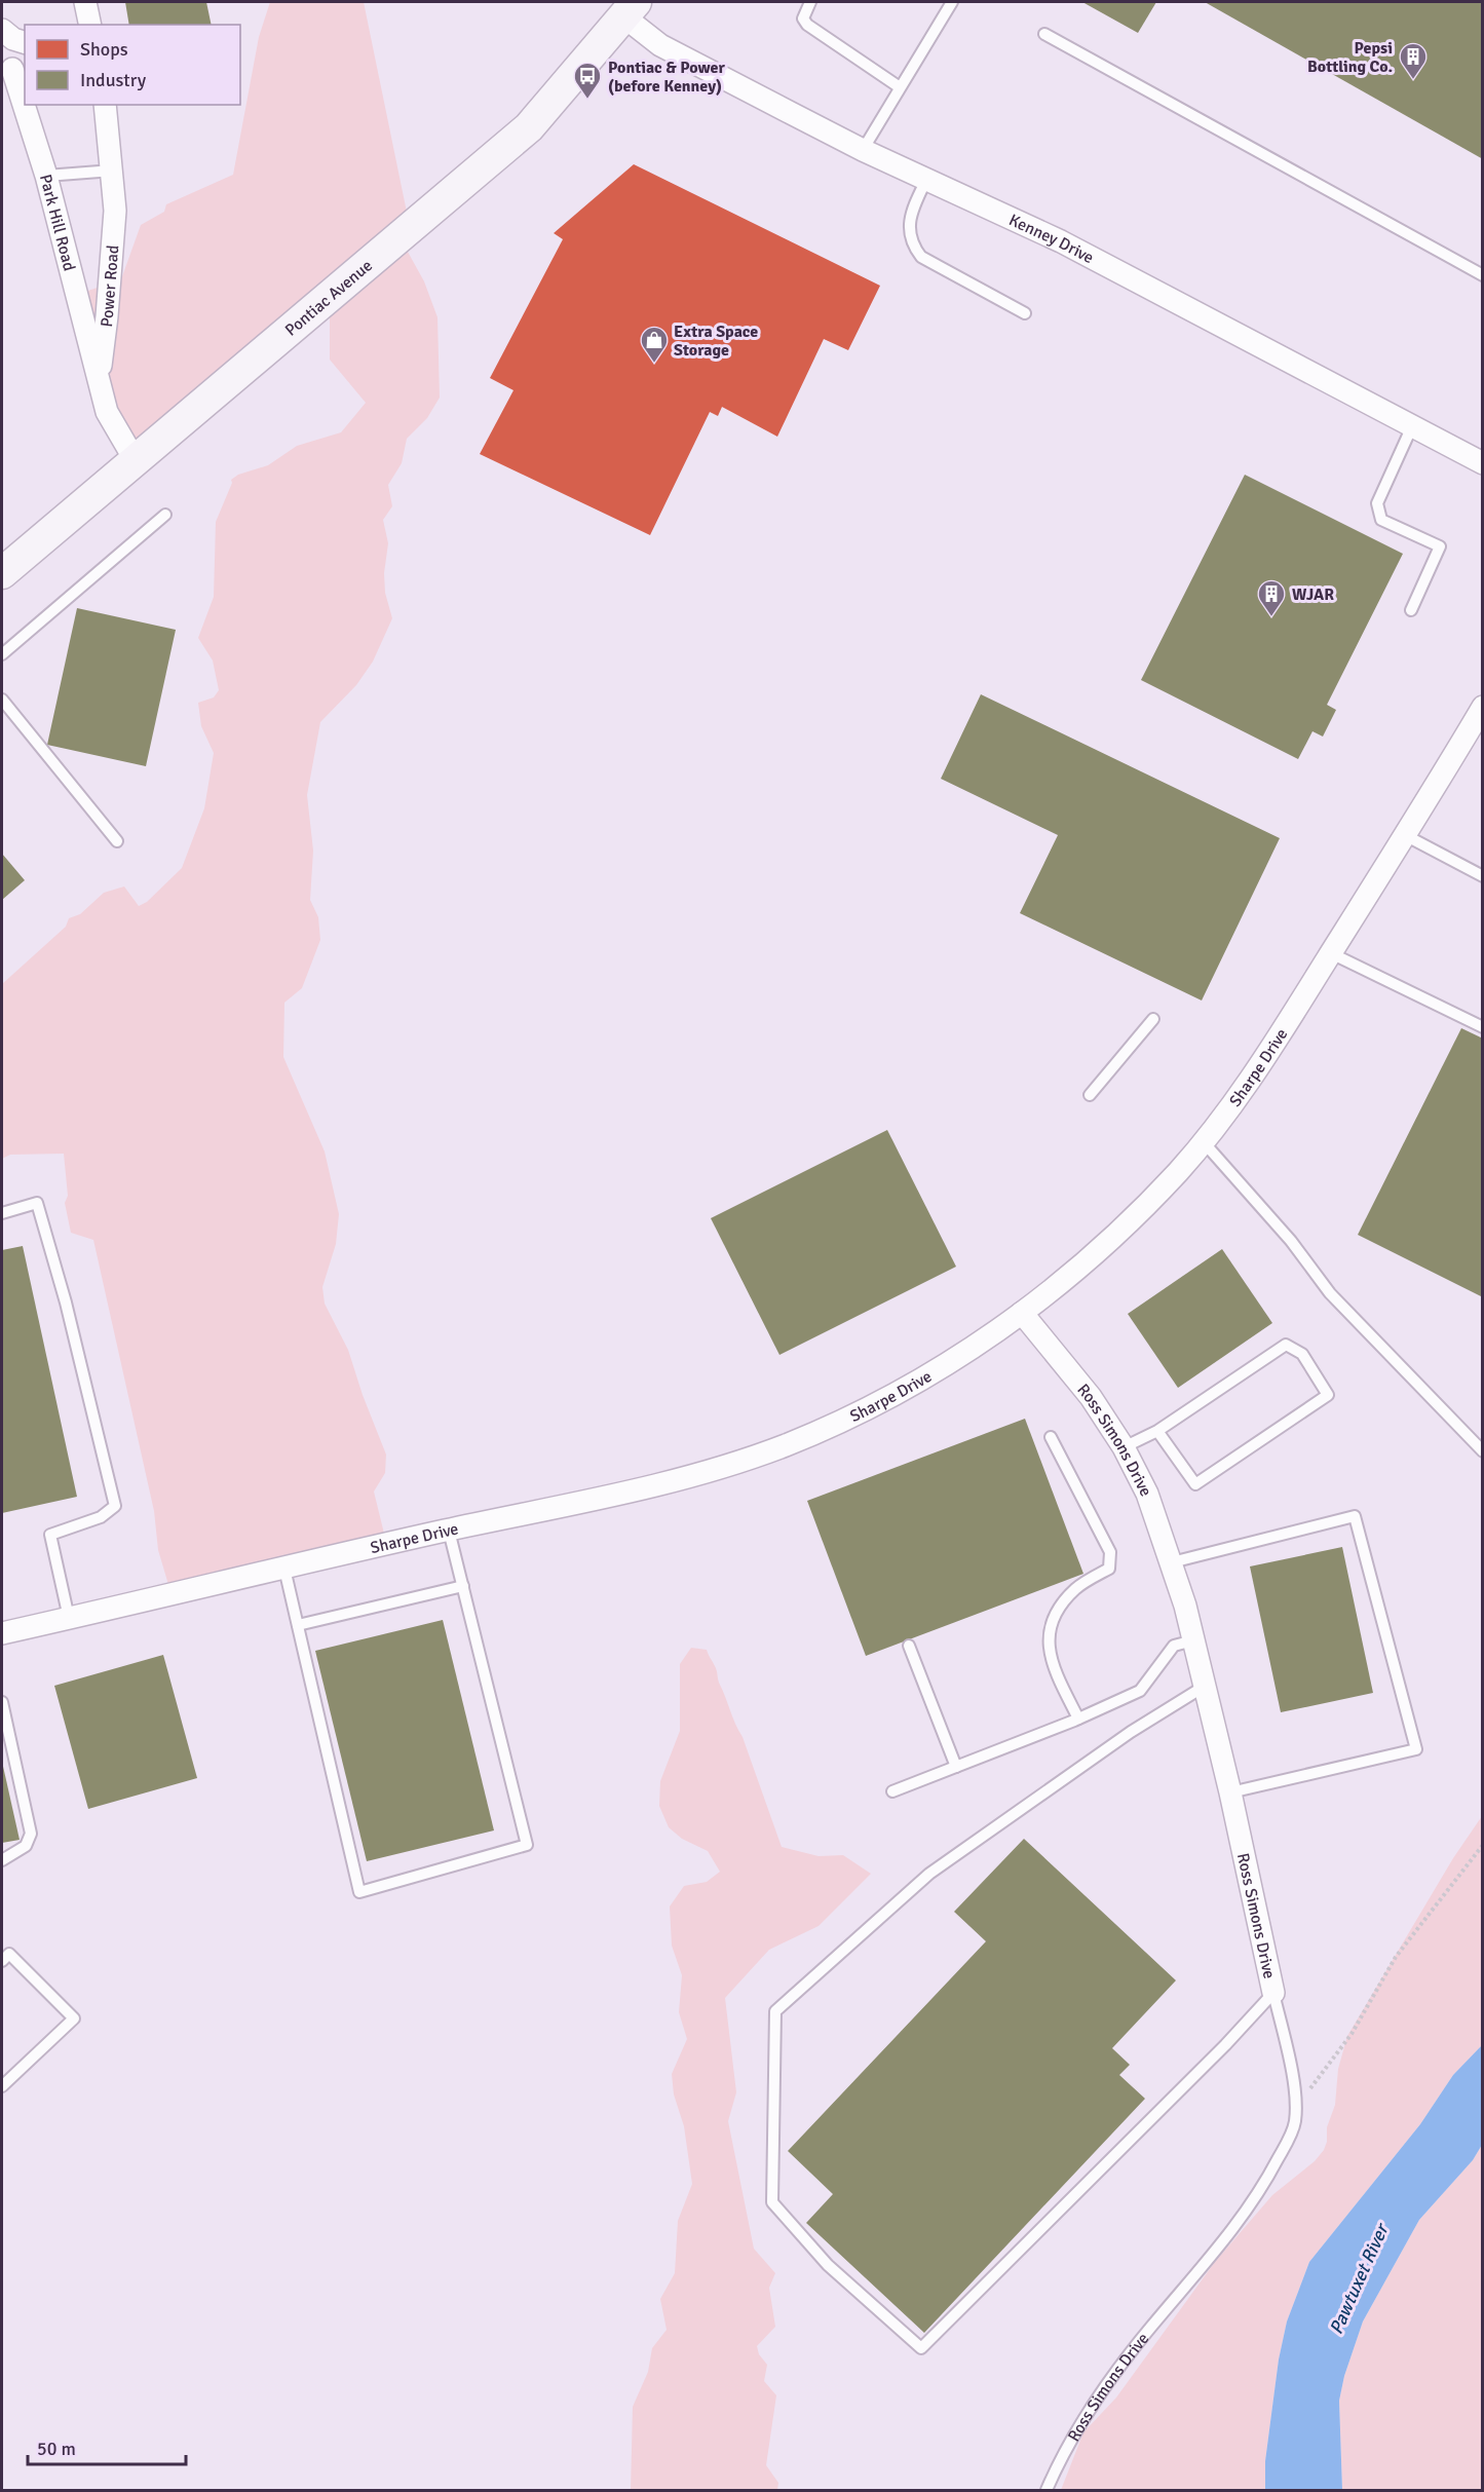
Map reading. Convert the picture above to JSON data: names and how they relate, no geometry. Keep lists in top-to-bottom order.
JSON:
{
  "streets": {
    "main road": ["Pontiac Avenue"],
    "street": [
      "Park Hill Road",
      "Kenney Drive",
      "Power Road",
      "Sharpe Drive",
      "Ross Simons Drive"
    ]
  },
  "crossings": [
    ["Park Hill Road", "Power Road"],
    ["Kenney Drive", "Pontiac Avenue"],
    ["Power Road", "Pontiac Avenue"],
    ["Sharpe Drive", "Ross Simons Drive"]
  ],
  "water": ["Pawtuxet River"],
  "places": {
    "building": ["Pepsi Bottling Co.", "WJAR"],
    "bus stop": ["Pontiac & Power (before Kenney)"],
    "shop": ["Extra Space Storage"]
  },
  "legend": ["Shops", "Industry"],
  "scale_bar": "50 m"
}
